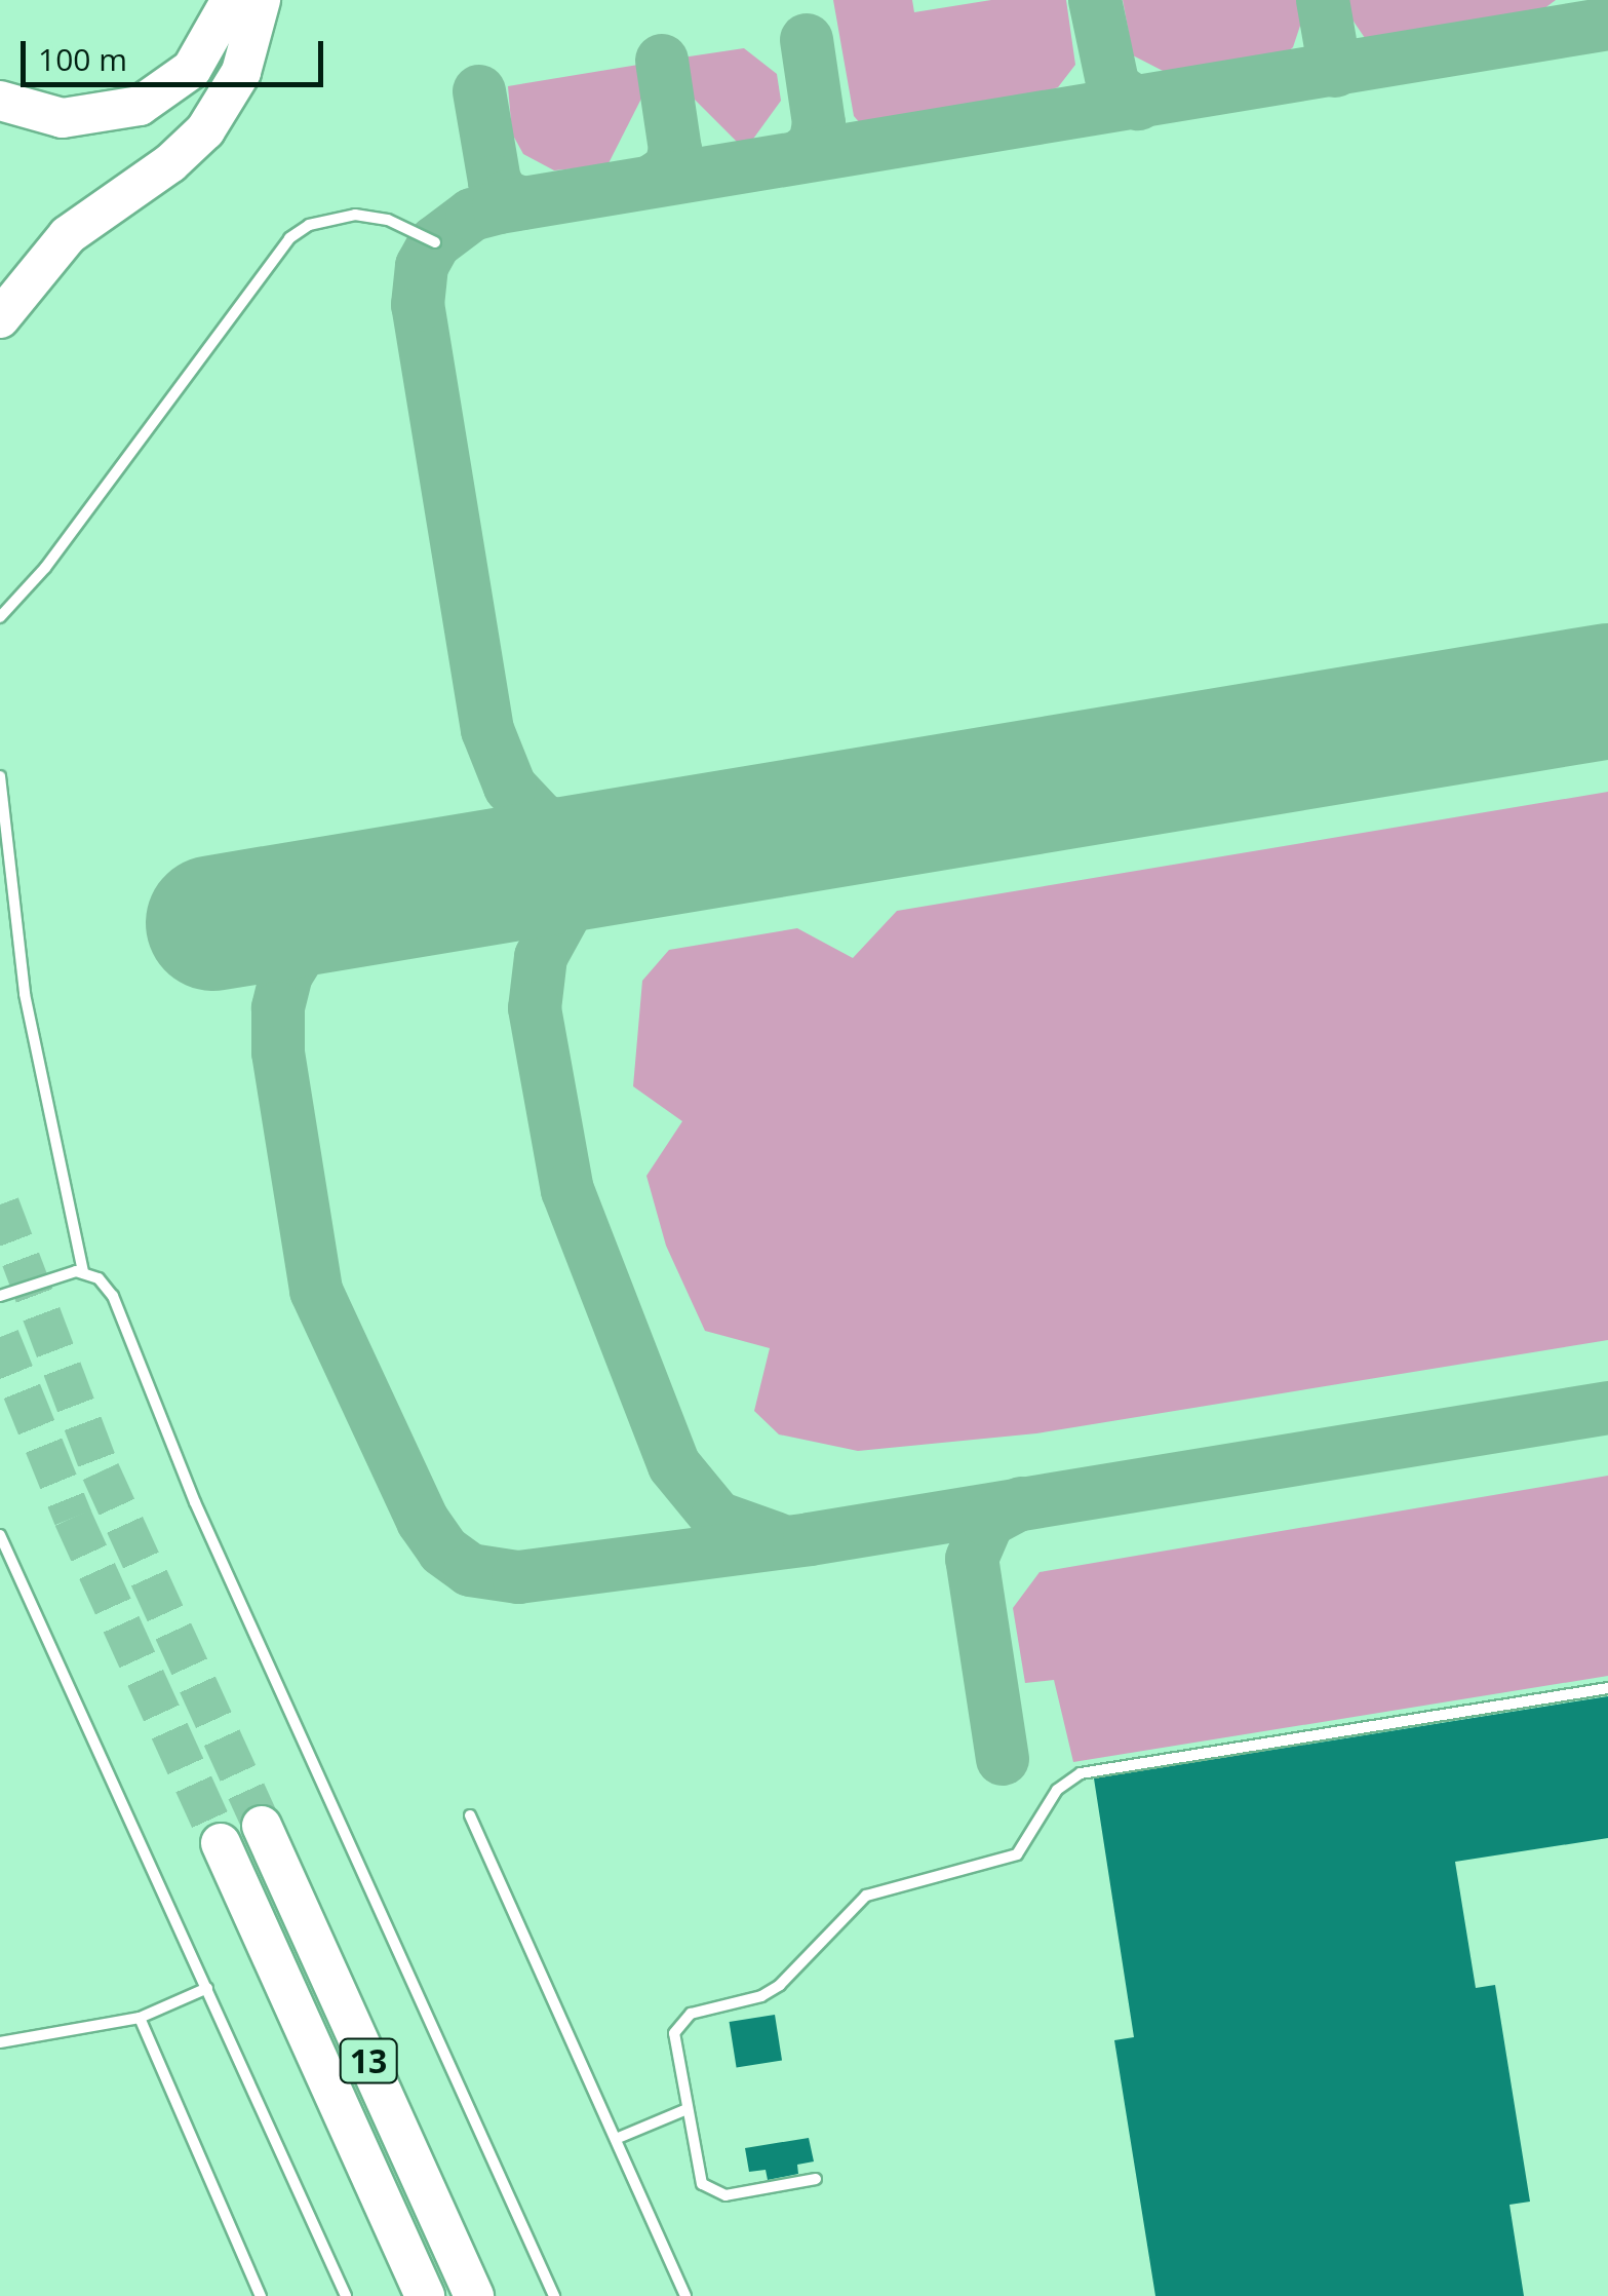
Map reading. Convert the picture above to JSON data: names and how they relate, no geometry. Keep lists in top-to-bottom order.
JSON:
{
  "streets": {
    "highway": ["13"]
  },
  "scale_bar": "100 m"
}
